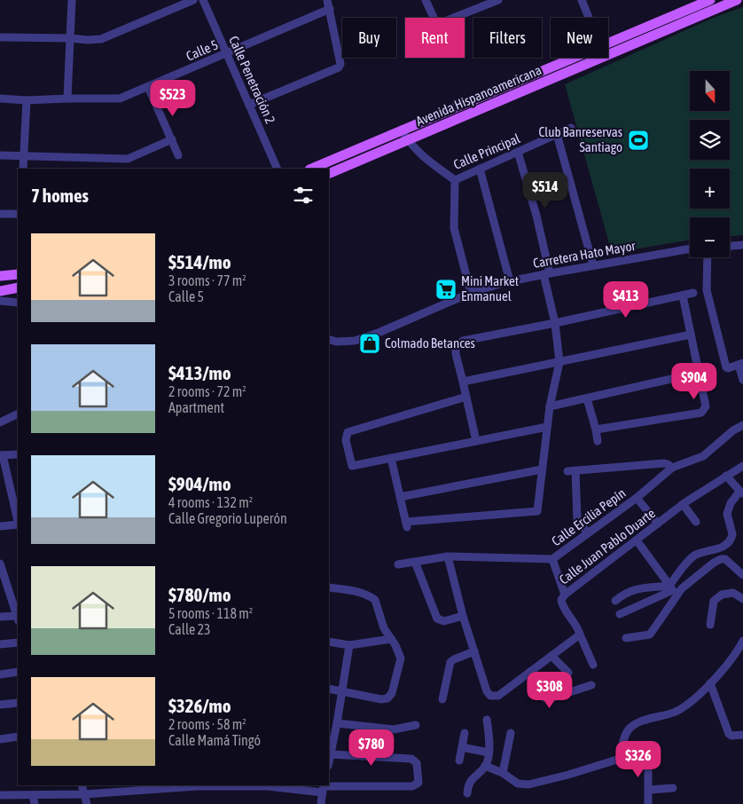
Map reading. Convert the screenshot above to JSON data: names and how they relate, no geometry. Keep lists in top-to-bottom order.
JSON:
{
  "streets": {
    "main road": ["Avenida Hispanoamericana"],
    "street": [
      "Calle 5",
      "Calle Penetración 2",
      "Calle Principal",
      "Carretera Hato Mayor",
      "Calle Ercilia Pepín",
      "Calle Juan Pablo Duarte"
    ]
  },
  "crossings": [
    ["Calle 5", "Calle Penetración 2"],
    ["Avenida Hispanoamericana", "Calle Principal"]
  ],
  "places": {
    "sports": ["Club Banreservas Santiago"],
    "supermarket": ["Mini Market Enmanuel"],
    "shop": ["Colmado Betances"]
  },
  "north": "bottom",
  "page": {
    "chip": [
      "Buy",
      "Rent",
      "Filters",
      "New"
    ],
    "map_buttons": ["+", "−"],
    "price": [
      "$523",
      "$514",
      "$413",
      "$904",
      "$308",
      "$780",
      "$326"
    ],
    "heading": "7 homes",
    "list": [
      {
        "name": "$514/mo",
        "note": "3 rooms · 77 m² · Calle 5"
      },
      {
        "name": "$413/mo",
        "note": "2 rooms · 72 m² · Apartment"
      },
      {
        "name": "$904/mo",
        "note": "4 rooms · 132 m² · Calle Gregorio Luperón"
      },
      {
        "name": "$780/mo",
        "note": "5 rooms · 118 m² · Calle 23"
      },
      {
        "name": "$326/mo",
        "note": "2 rooms · 58 m² · Calle Mamá Tingó"
      }
    ]
  }
}
